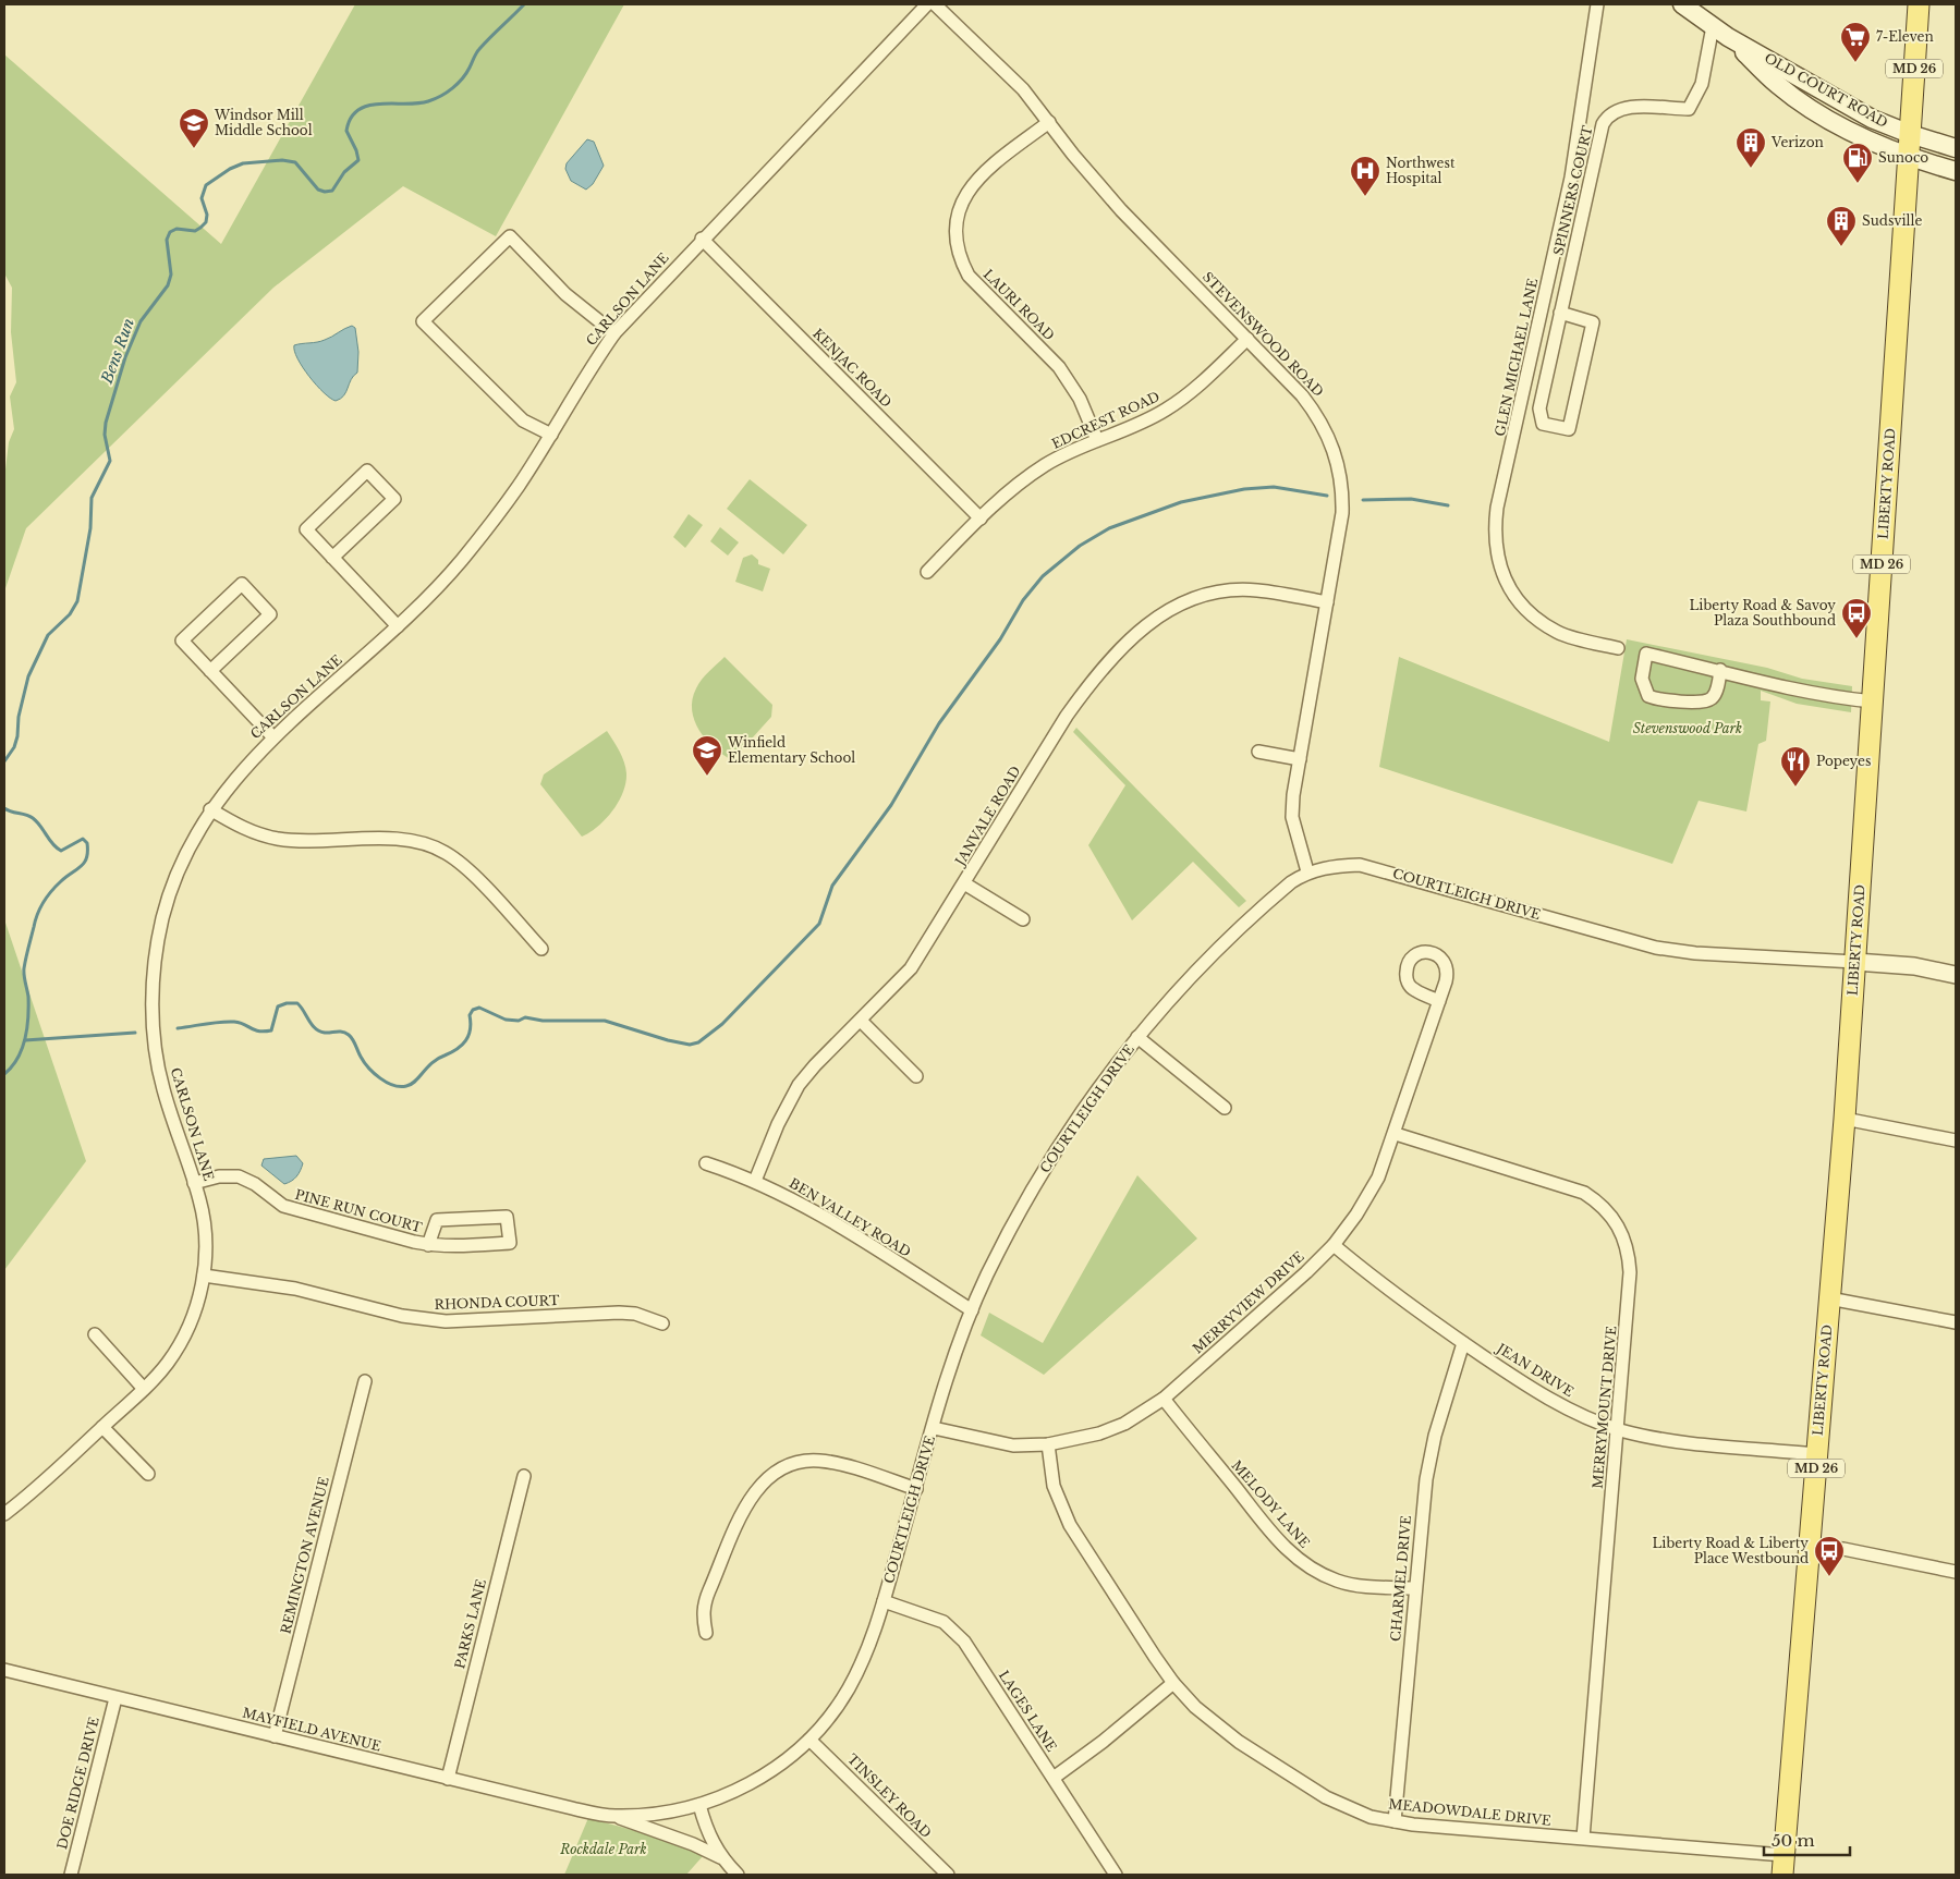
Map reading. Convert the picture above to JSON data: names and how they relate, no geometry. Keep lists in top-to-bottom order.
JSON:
{
  "streets": {
    "main road": ["MD 26", "OLD COURT ROAD", "LIBERTY ROAD"],
    "street": [
      "SPINNERS COURT",
      "CARLSON LANE",
      "LAURI ROAD",
      "STEVENSWOOD ROAD",
      "GLEN MICHAEL LANE",
      "KENJAC ROAD",
      "EDCREST ROAD",
      "JANVALE ROAD",
      "COURTLEIGH DRIVE",
      "PINE RUN COURT",
      "BEN VALLEY ROAD",
      "RHONDA COURT",
      "MERRYVIEW DRIVE",
      "JEAN DRIVE",
      "MERRYMOUNT DRIVE",
      "MELODY LANE",
      "REMINGTON AVENUE",
      "CHARMEL DRIVE",
      "PARKS LANE",
      "LAGES LANE",
      "MAYFIELD AVENUE",
      "DOE RIDGE DRIVE",
      "TINSLEY ROAD",
      "MEADOWDALE DRIVE"
    ]
  },
  "crossings": [
    ["OLD COURT ROAD", "SPINNERS COURT"],
    ["OLD COURT ROAD", "LIBERTY ROAD"],
    ["CARLSON LANE", "KENJAC ROAD"],
    ["CARLSON LANE", "PINE RUN COURT"],
    ["CARLSON LANE", "RHONDA COURT"],
    ["LAURI ROAD", "STEVENSWOOD ROAD"],
    ["LAURI ROAD", "EDCREST ROAD"],
    ["STEVENSWOOD ROAD", "EDCREST ROAD"],
    ["STEVENSWOOD ROAD", "JANVALE ROAD"],
    ["STEVENSWOOD ROAD", "COURTLEIGH DRIVE"],
    ["KENJAC ROAD", "EDCREST ROAD"],
    ["LIBERTY ROAD", "COURTLEIGH DRIVE"],
    ["LIBERTY ROAD", "JEAN DRIVE"],
    ["LIBERTY ROAD", "MEADOWDALE DRIVE"],
    ["JANVALE ROAD", "BEN VALLEY ROAD"],
    ["COURTLEIGH DRIVE", "BEN VALLEY ROAD"],
    ["COURTLEIGH DRIVE", "MERRYVIEW DRIVE"],
    ["COURTLEIGH DRIVE", "LAGES LANE"],
    ["COURTLEIGH DRIVE", "MAYFIELD AVENUE"],
    ["COURTLEIGH DRIVE", "TINSLEY ROAD"],
    ["MERRYVIEW DRIVE", "JEAN DRIVE"],
    ["MERRYVIEW DRIVE", "MERRYMOUNT DRIVE"],
    ["MERRYVIEW DRIVE", "MELODY LANE"],
    ["MERRYVIEW DRIVE", "MEADOWDALE DRIVE"],
    ["JEAN DRIVE", "MERRYMOUNT DRIVE"],
    ["JEAN DRIVE", "CHARMEL DRIVE"],
    ["MERRYMOUNT DRIVE", "MEADOWDALE DRIVE"],
    ["MELODY LANE", "CHARMEL DRIVE"],
    ["REMINGTON AVENUE", "MAYFIELD AVENUE"],
    ["CHARMEL DRIVE", "MEADOWDALE DRIVE"],
    ["PARKS LANE", "MAYFIELD AVENUE"],
    ["MAYFIELD AVENUE", "DOE RIDGE DRIVE"]
  ],
  "water": ["Bens Run"],
  "parks": ["Stevenswood Park", "Rockdale Park"],
  "places": {
    "supermarket": ["7-Eleven"],
    "school or university": ["Windsor Mill Middle School", "Winfield Elementary School"],
    "building": ["Verizon", "Sudsville"],
    "fuel station": ["Sunoco"],
    "hospital": ["Northwest Hospital"],
    "bus stop": ["Liberty Road & Savoy Plaza Southbound", "Liberty Road & Liberty Place Westbound"],
    "restaurant": ["Popeyes"]
  },
  "scale_bar": "50 m"
}
